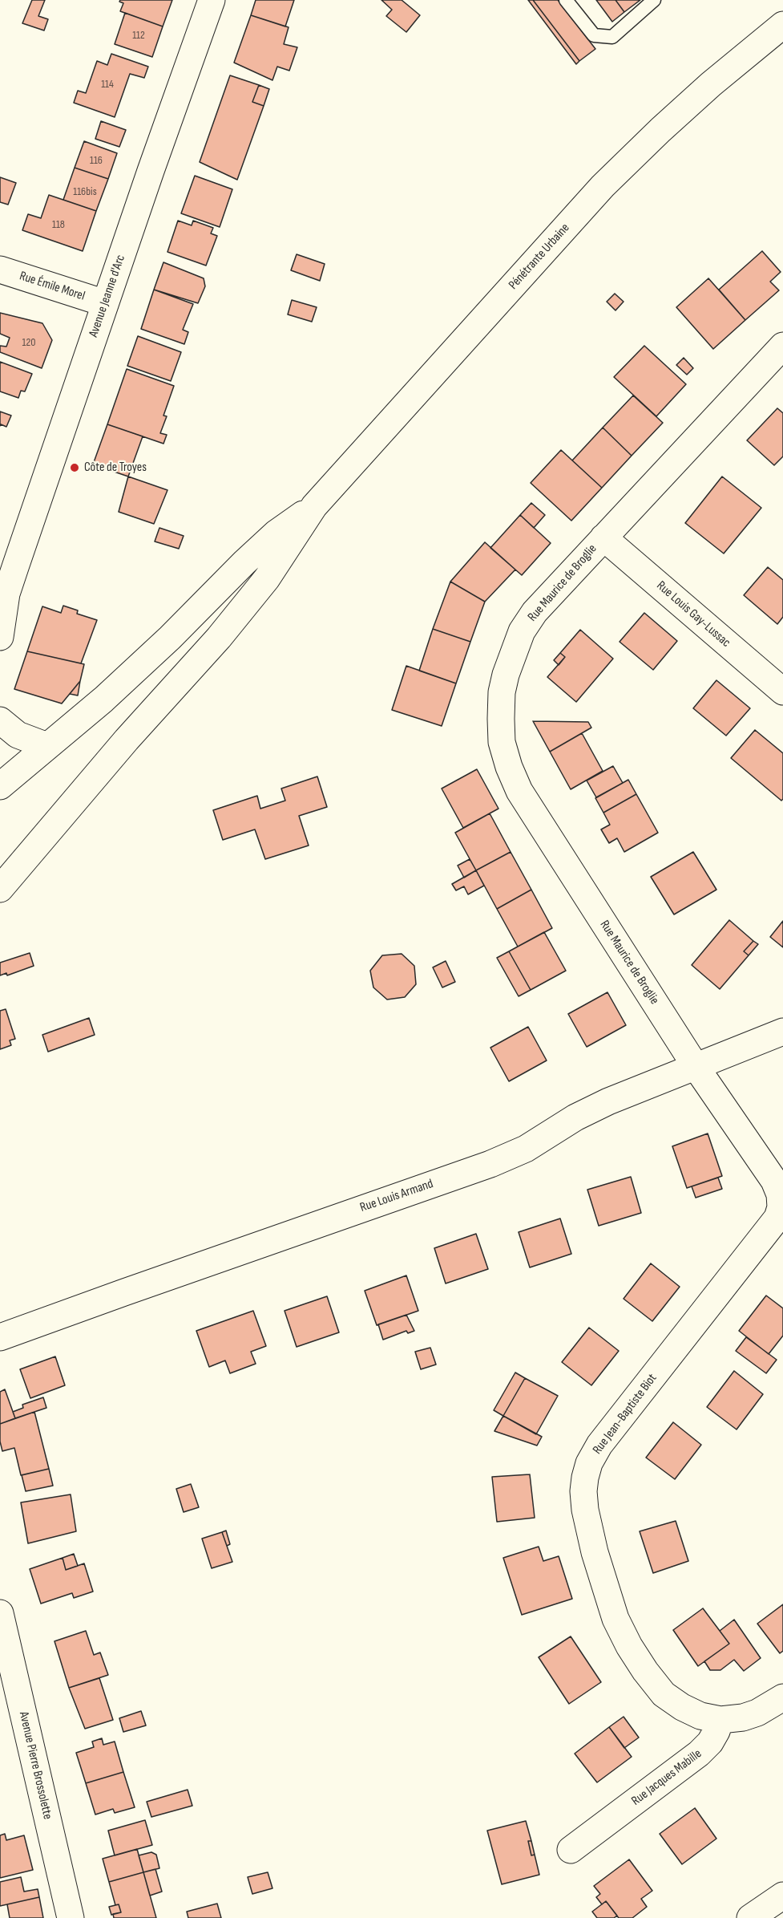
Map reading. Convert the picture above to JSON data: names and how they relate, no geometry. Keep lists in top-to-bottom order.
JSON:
{
  "streets": {
    "street": [
      "Pénétrante Urbaine",
      "Rue Émile Morel",
      "Avenue Jeanne d'Arc",
      "Rue Maurice de Broglie",
      "Rue Louis Gay-Lussac",
      "Rue Louis Armand",
      "Rue Jean-Baptiste Biot",
      "Avenue Pierre Brossolette",
      "Rue Jacques Mabille"
    ]
  },
  "crossings": [
    ["Rue Émile Morel", "Avenue Jeanne d'Arc"],
    ["Rue Maurice de Broglie", "Rue Louis Gay-Lussac"],
    ["Rue Maurice de Broglie", "Rue Louis Armand"],
    ["Rue Maurice de Broglie", "Rue Jean-Baptiste Biot"],
    ["Rue Louis Armand", "Rue Jean-Baptiste Biot"],
    ["Rue Jean-Baptiste Biot", "Rue Jacques Mabille"]
  ],
  "places": ["Côte de Troyes"],
  "house_numbers": [
    "112",
    "114",
    "116",
    "116bis",
    "118",
    "120"
  ]
}
